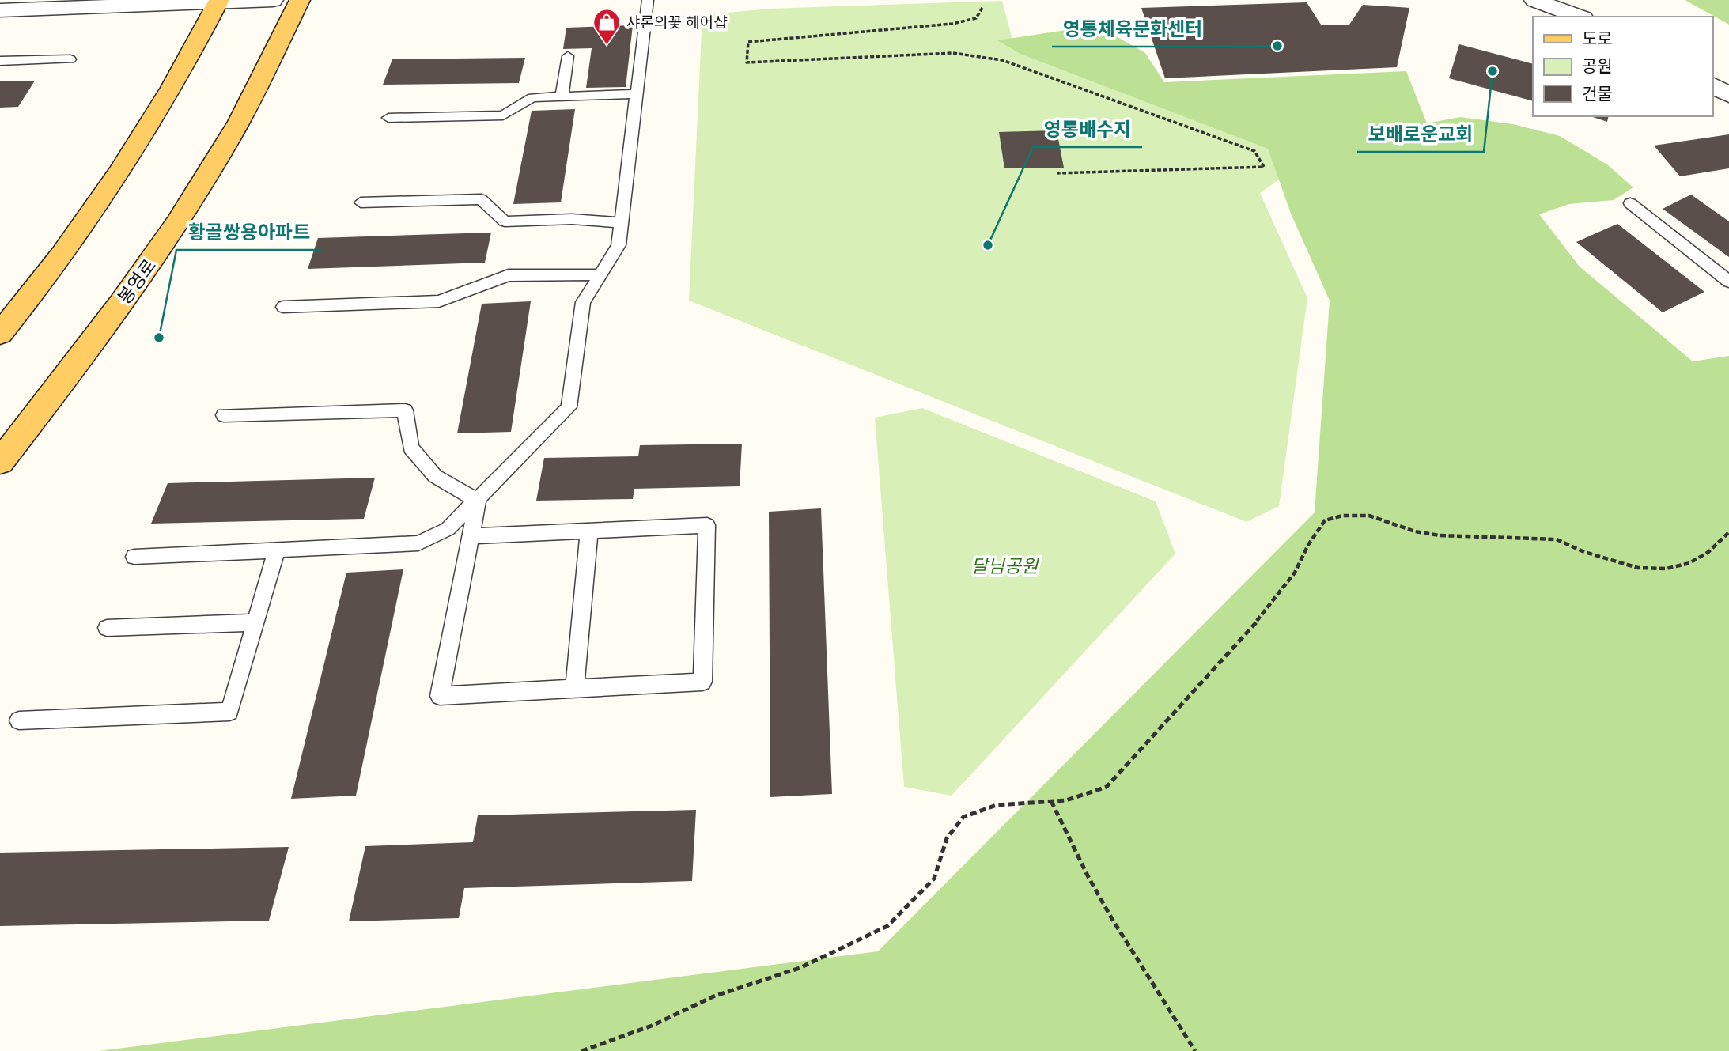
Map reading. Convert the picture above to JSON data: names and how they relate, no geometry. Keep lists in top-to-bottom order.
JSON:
{
  "streets": {
    "main road": ["봉영로"]
  },
  "parks": ["달님공원"],
  "places": {
    "shop": ["샤론의꽃 헤어샵"],
    "other": [
      "영통체육문화센터",
      "보배로운교회",
      "영통배수지",
      "황골쌍용아파트"
    ]
  },
  "legend": ["도로", "공원", "건물"]
}
